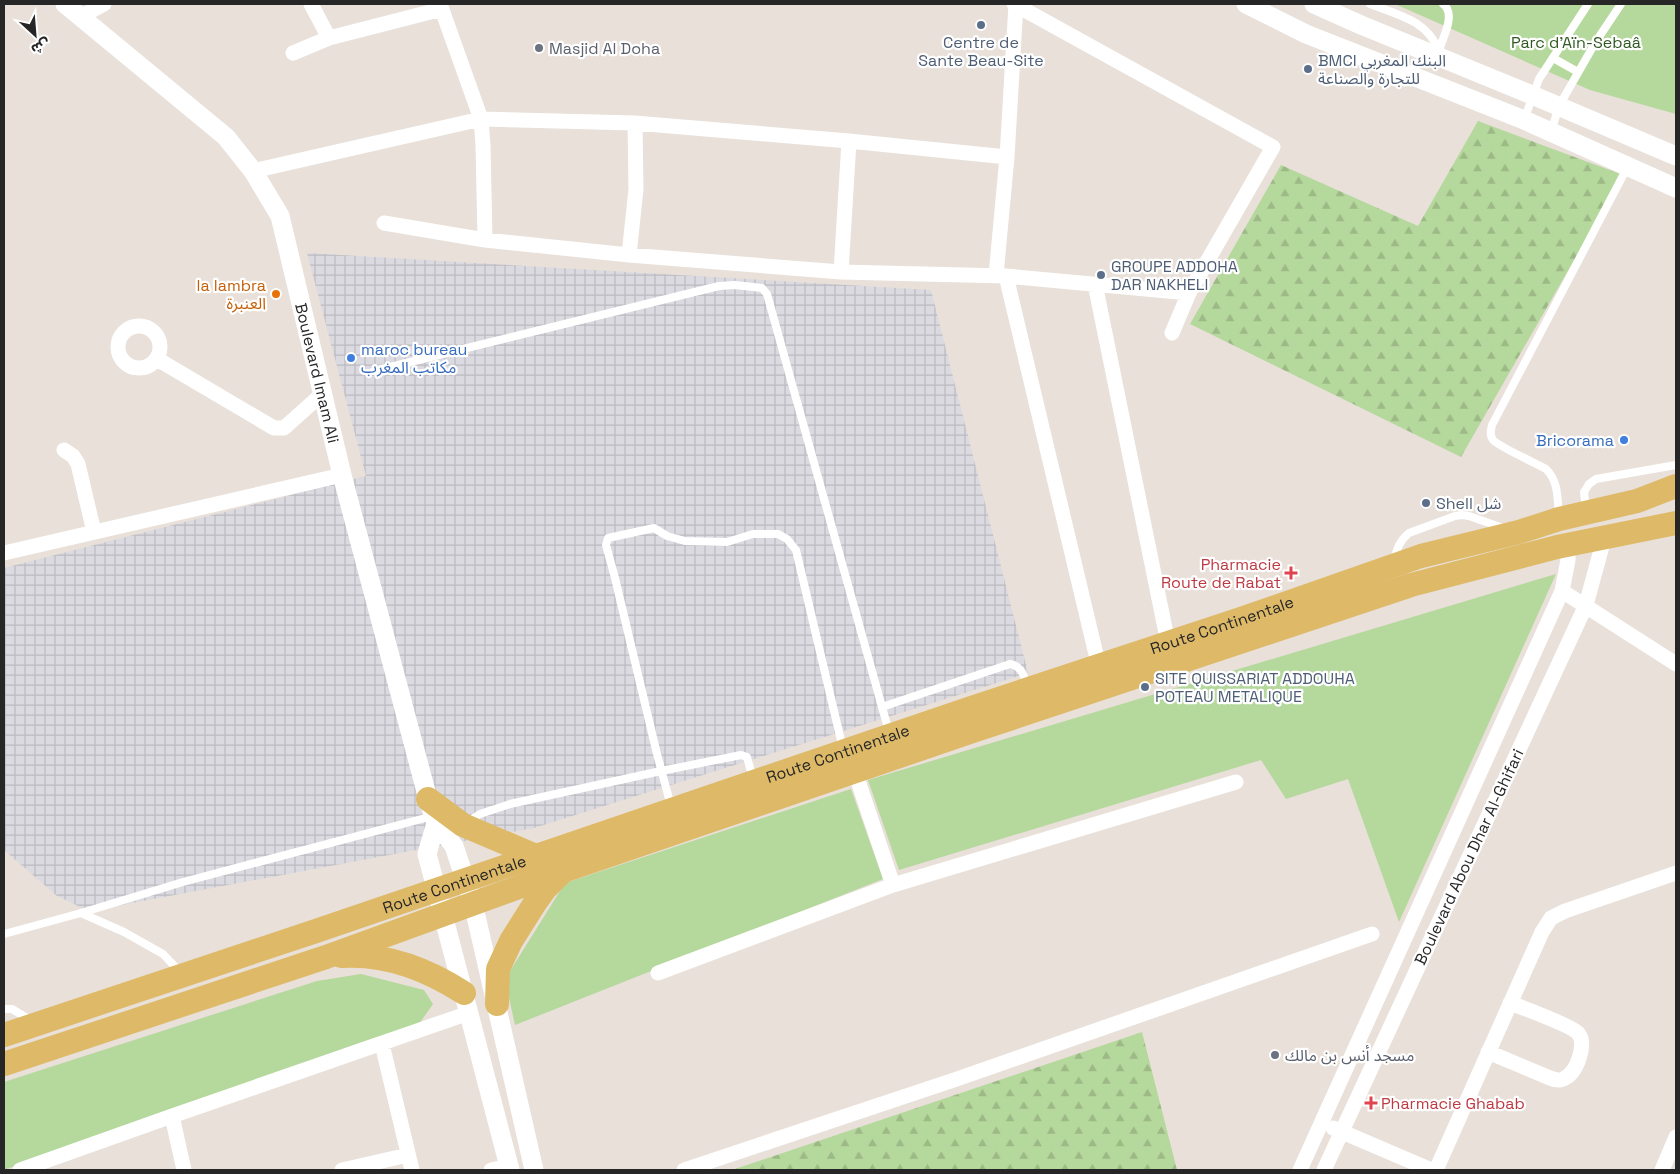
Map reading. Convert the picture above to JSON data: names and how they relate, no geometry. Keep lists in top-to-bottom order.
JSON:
{
  "streets": {
    "main road": ["Route Continentale"],
    "street": ["Boulevard Imam Ali", "Boulevard Abou Dhar Al-Ghifari"]
  },
  "crossings": [
    ["Route Continentale", "Boulevard Abou Dhar Al-Ghifari"]
  ],
  "parks": ["Parc d'Aïn-Sebaâ"],
  "places": {
    "other": [
      "Centre de Sante Beau-Site",
      "Masjid Al Doha",
      "BMCI البنك المغربي للتجارة والصناعة",
      "GROUPE ADDOHA DAR NAKHELI",
      "la lambra العنبرة",
      "maroc bureau مكاتب المغرب",
      "Bricorama",
      "Shell شل",
      "SITE QUISSARIAT ADDOUHA POTEAU METALIQUE",
      "مسجد أنس بن مالك"
    ],
    "health": ["Pharmacie Route de Rabat", "Pharmacie Ghabab"]
  },
  "north": "bottom right"
}
